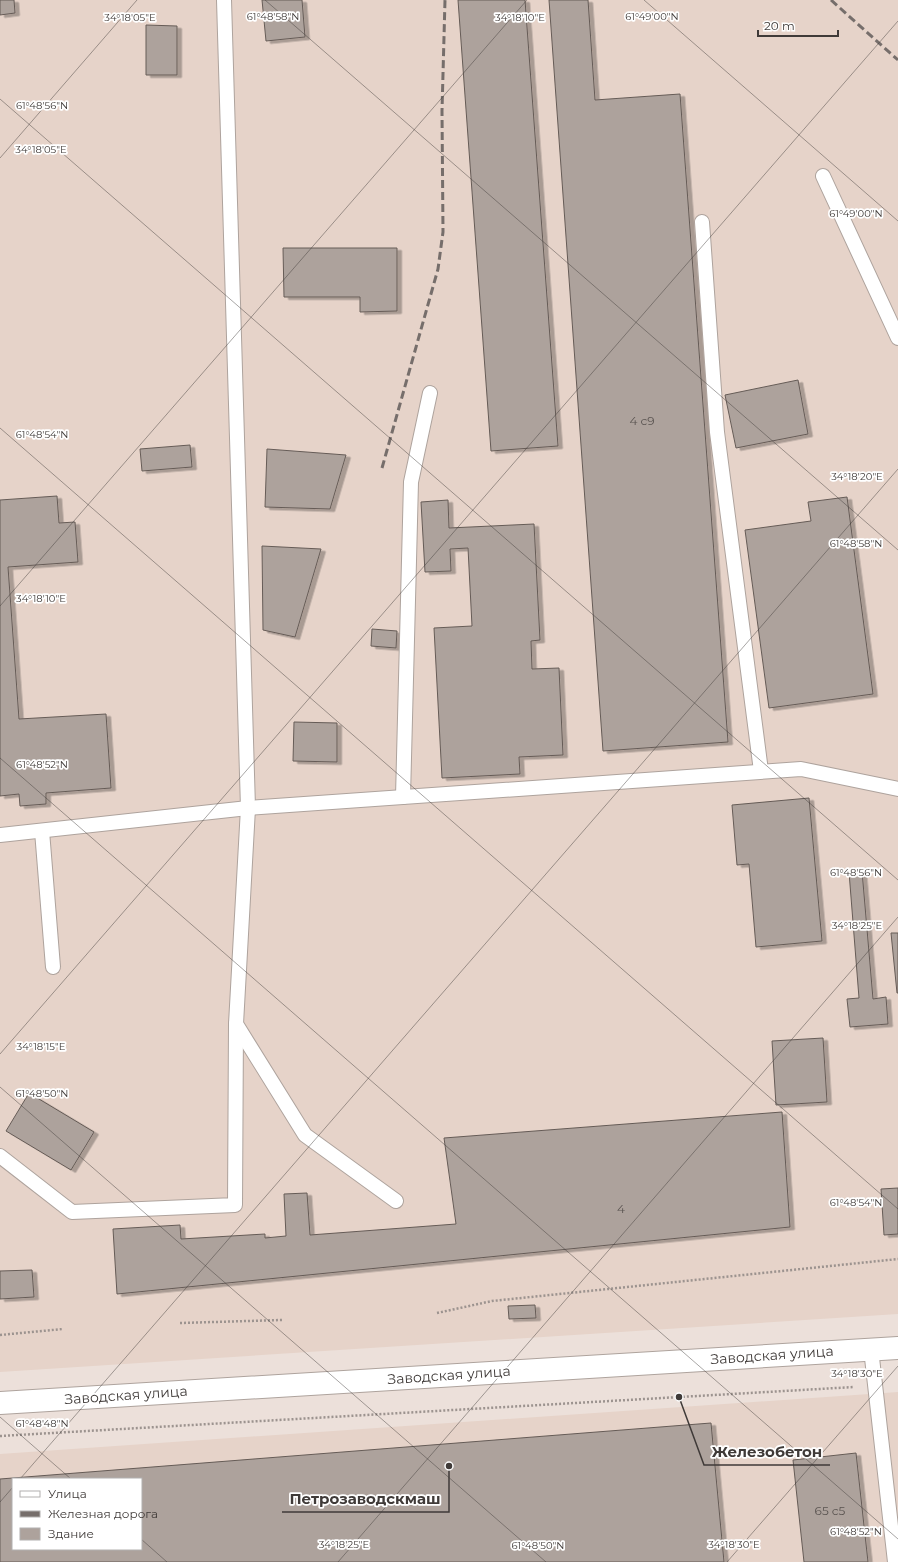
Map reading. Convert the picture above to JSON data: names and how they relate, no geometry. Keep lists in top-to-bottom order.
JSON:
{
  "streets": {
    "main road": ["Заводская улица"]
  },
  "places": ["Железобетон", "Петрозаводскмаш"],
  "house_numbers": ["4 с9", "4", "65 с5"],
  "legend": ["Улица", "Железная дорога", "Здание"],
  "scale_bar": "20 m",
  "coordinates": [
    "61°48'58\"N",
    "61°49'00\"N",
    "34°18'05\"E",
    "34°18'10\"E",
    "61°48'56\"N",
    "61°48'54\"N",
    "34°18'20\"E",
    "61°48'52\"N",
    "34°18'25\"E",
    "34°18'15\"E",
    "61°48'50\"N",
    "34°18'30\"E",
    "61°48'48\"N"
  ]
}
